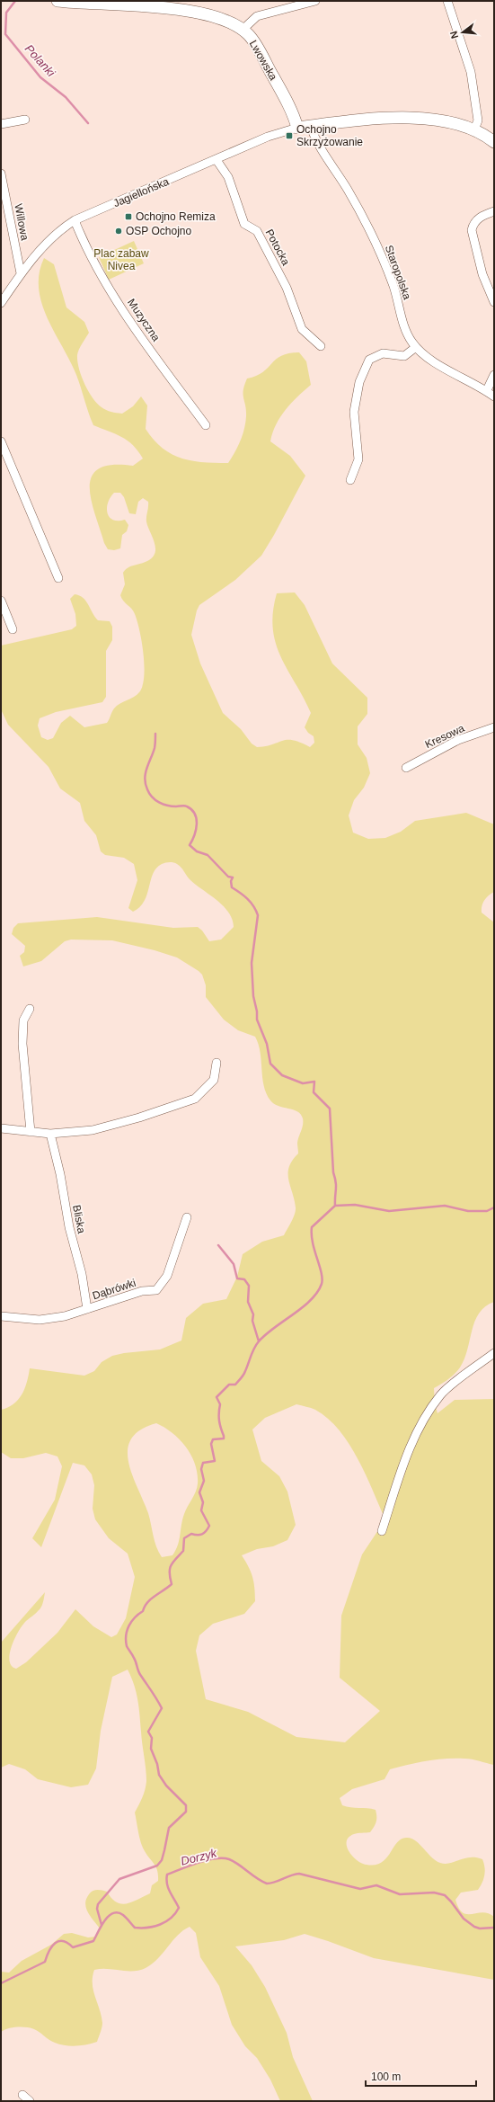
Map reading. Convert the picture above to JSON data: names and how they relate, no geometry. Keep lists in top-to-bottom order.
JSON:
{
  "streets": {
    "street": [
      "Lwowska",
      "Jagiellońska",
      "Willowa",
      "Potocka",
      "Staropolska",
      "Muzyczna",
      "Kresowa",
      "Bliska",
      "Dąbrówki"
    ]
  },
  "crossings": [
    ["Lwowska", "Jagiellońska"],
    ["Jagiellońska", "Willowa"],
    ["Jagiellońska", "Potocka"],
    ["Jagiellońska", "Staropolska"],
    ["Jagiellońska", "Muzyczna"],
    ["Bliska", "Dąbrówki"]
  ],
  "water": ["Polanki", "Dorzyk"],
  "parks": ["Plac zabaw Nivea"],
  "places": {
    "transit": ["Ochojno Skrzyżowanie", "Ochojno Remiza"],
    "other": ["OSP Ochojno"]
  },
  "scale_bar": "100 m",
  "north": "left"
}
